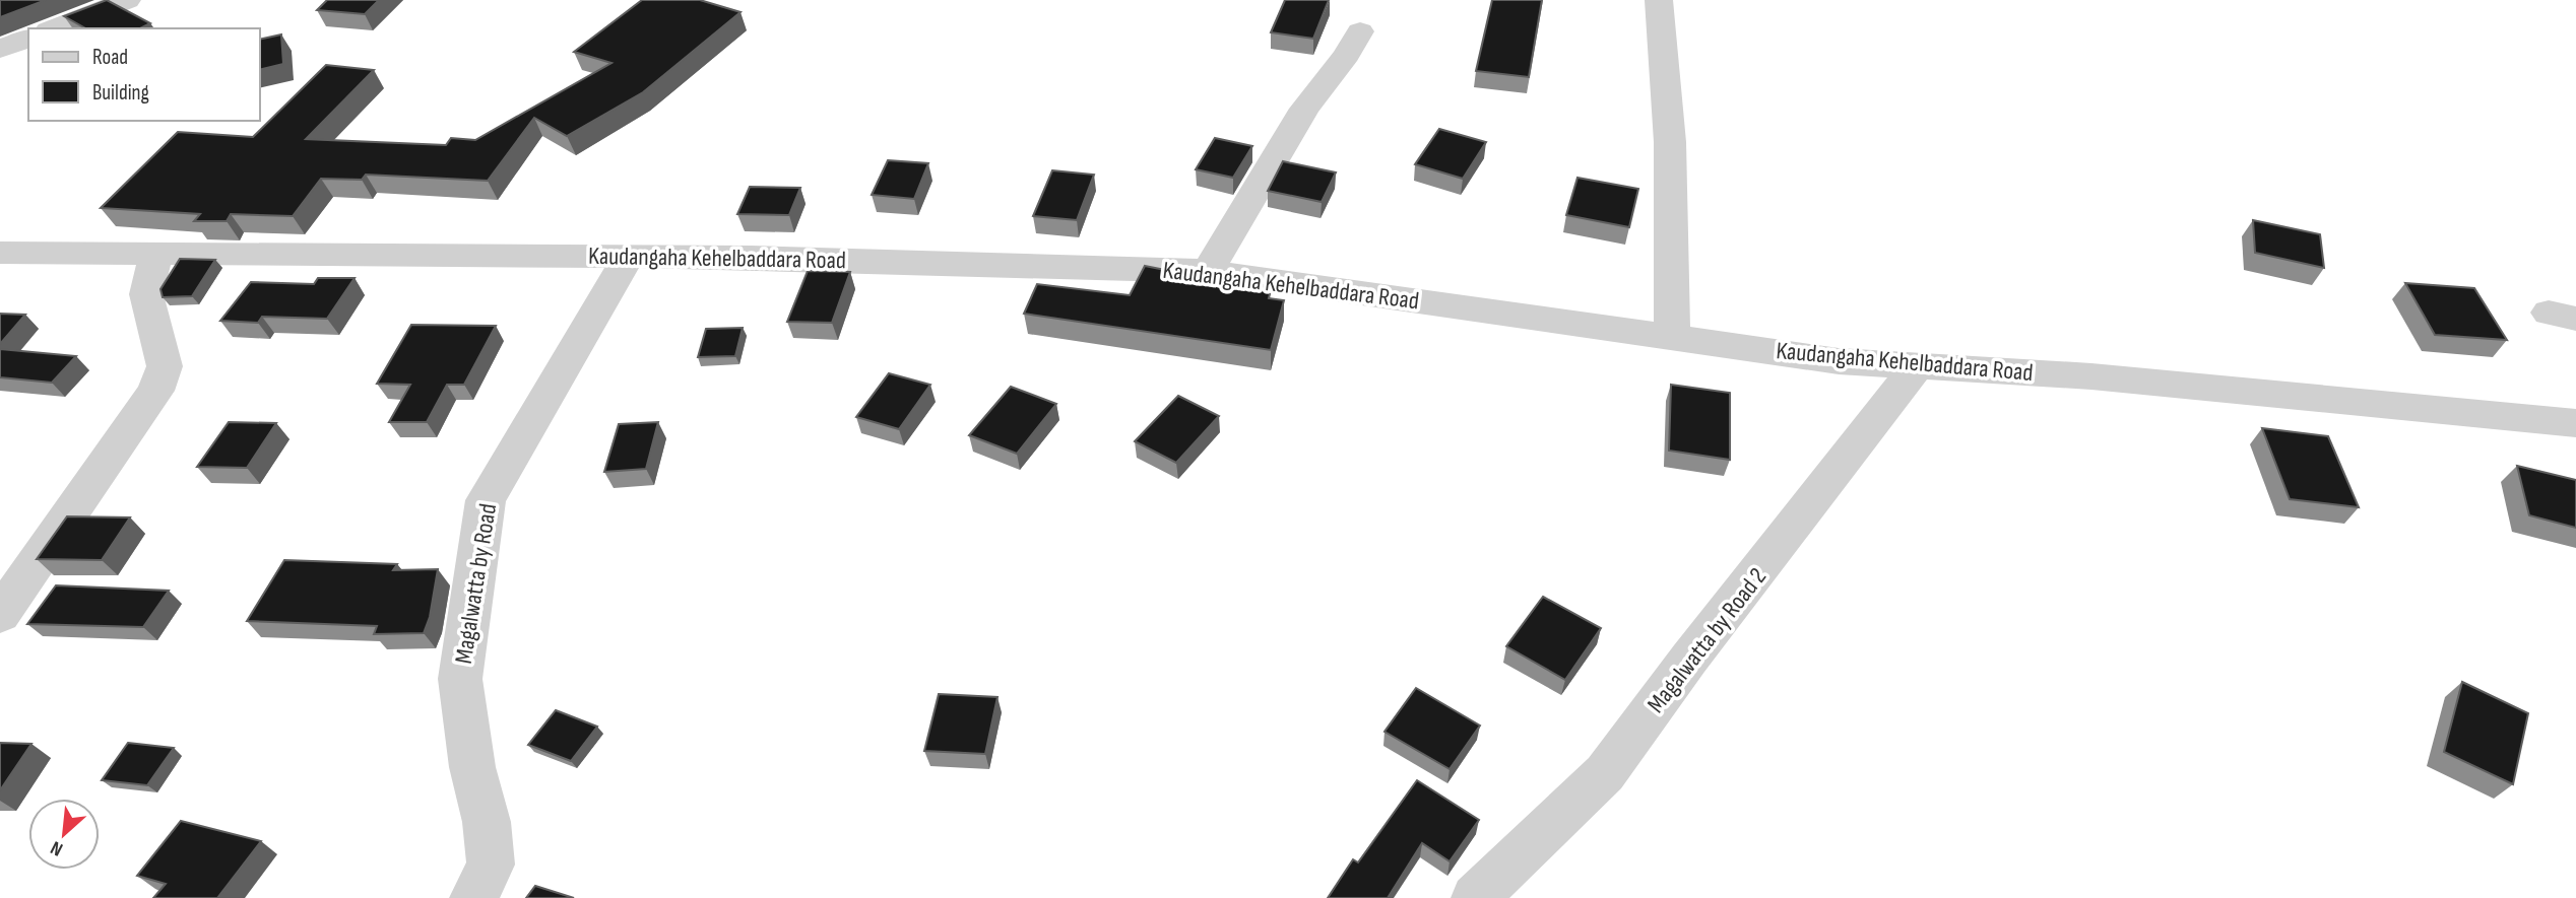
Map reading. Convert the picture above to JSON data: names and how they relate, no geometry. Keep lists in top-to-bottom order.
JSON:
{
  "streets": {
    "street": ["Kaudangaha Kehelbaddara Road", "Magalwatta by Road", "Magalwatta by Road 2"]
  },
  "crossings": [
    ["Kaudangaha Kehelbaddara Road", "Magalwatta by Road"],
    ["Kaudangaha Kehelbaddara Road", "Magalwatta by Road 2"]
  ],
  "legend": ["Road", "Building"],
  "north": "bottom left"
}
